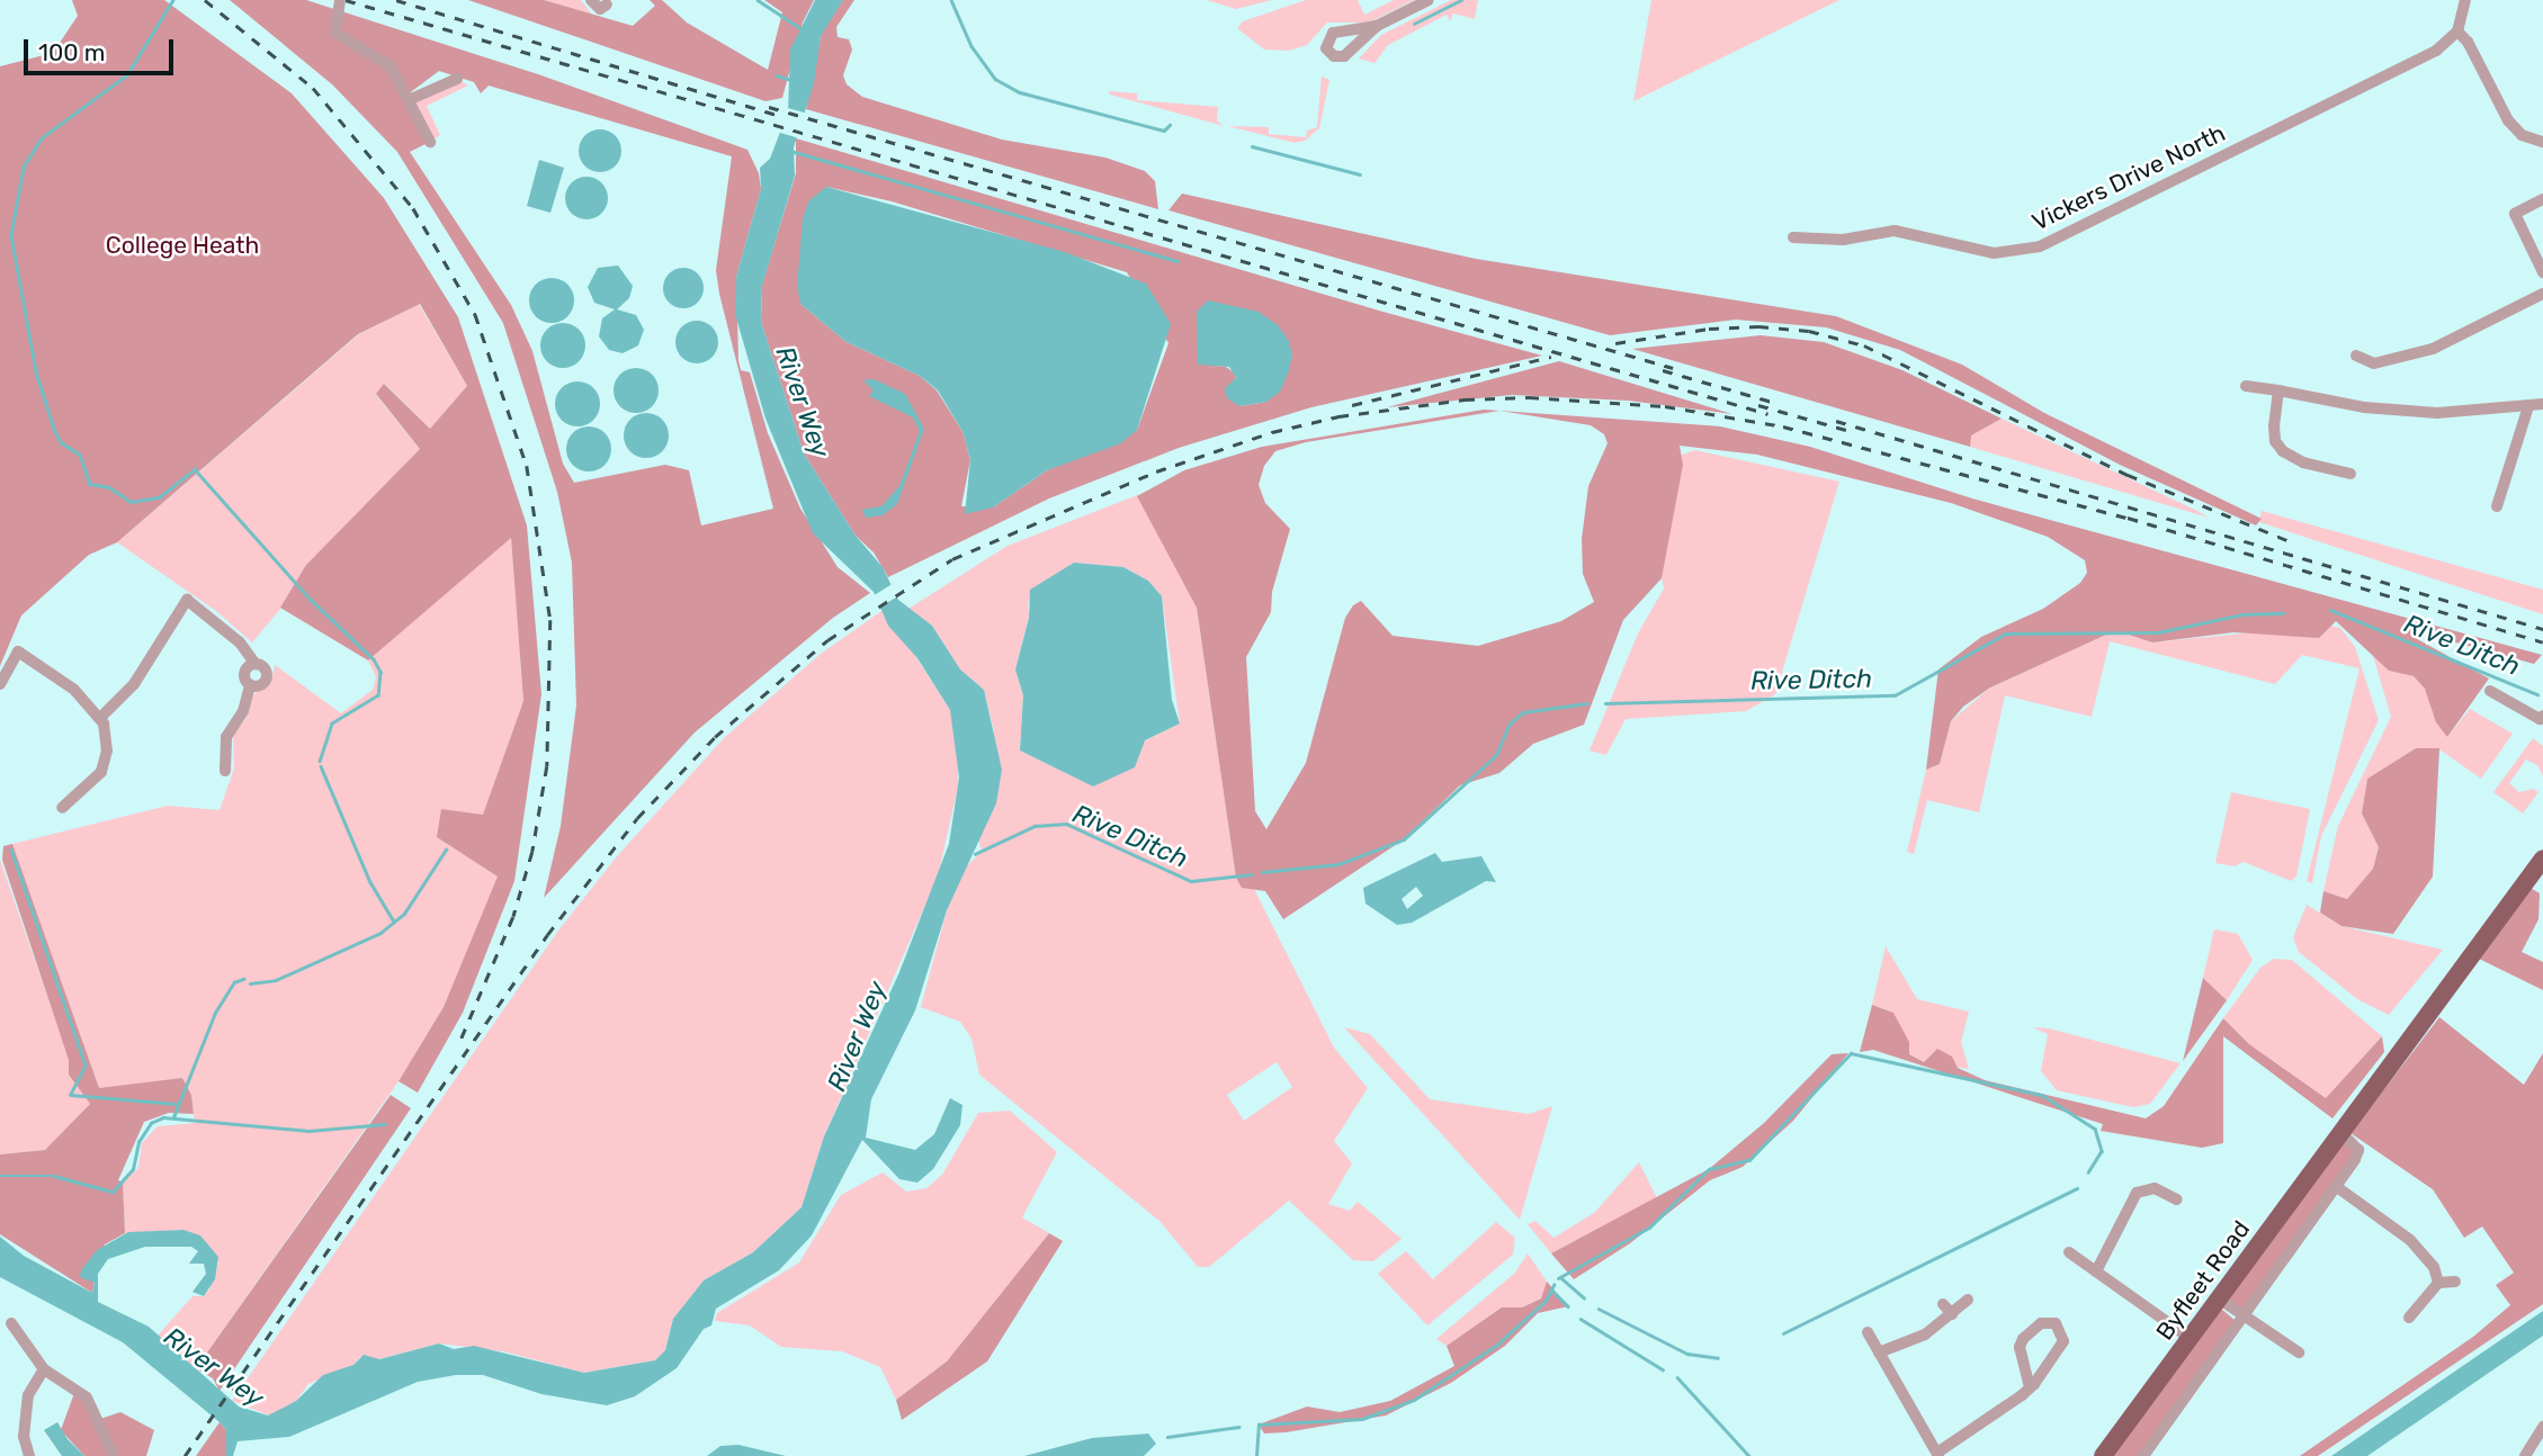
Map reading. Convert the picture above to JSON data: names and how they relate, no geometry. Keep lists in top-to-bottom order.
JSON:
{
  "streets": {
    "main road": ["Byfleet Road"],
    "street": ["Vickers Drive North"]
  },
  "water": ["River Wey", "Rive Ditch"],
  "parks": ["College Heath"],
  "scale_bar": "100 m"
}
